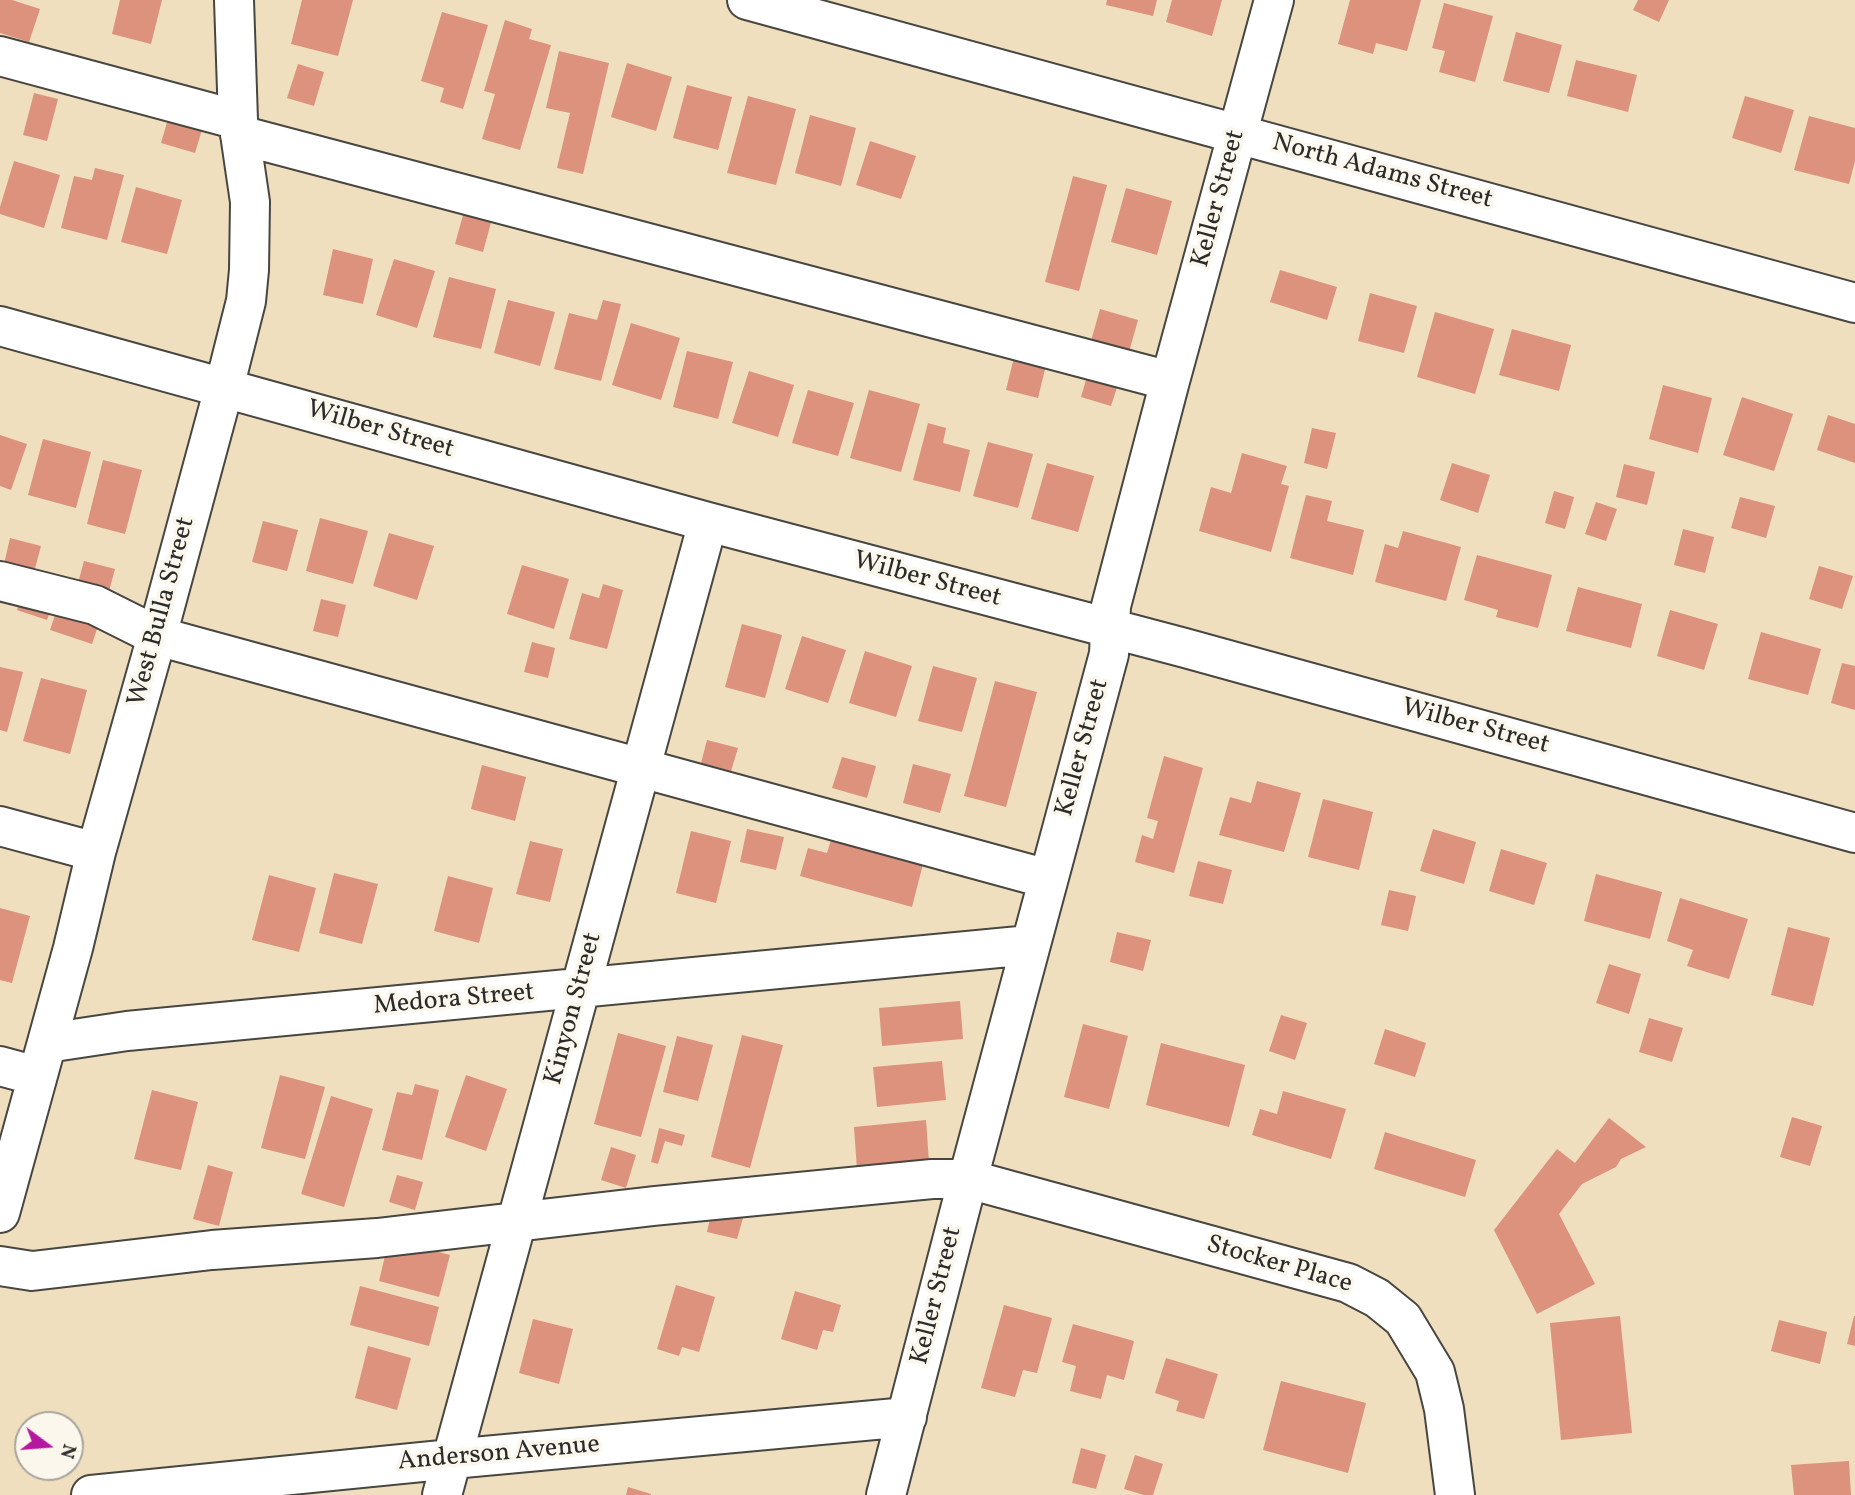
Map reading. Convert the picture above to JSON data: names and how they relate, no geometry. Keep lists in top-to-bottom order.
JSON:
{
  "streets": {
    "street": [
      "North Adams Street",
      "Keller Street",
      "Wilber Street",
      "West Bulla Street",
      "Medora Street",
      "Kinyon Street",
      "Stocker Place",
      "Anderson Avenue"
    ]
  },
  "crossings": [
    ["North Adams Street", "Keller Street"],
    ["Keller Street", "Wilber Street"],
    ["Keller Street", "Medora Street"],
    ["Keller Street", "Stocker Place"],
    ["Keller Street", "Anderson Avenue"],
    ["Wilber Street", "West Bulla Street"],
    ["Wilber Street", "Kinyon Street"],
    ["West Bulla Street", "Medora Street"],
    ["Medora Street", "Kinyon Street"],
    ["Kinyon Street", "Stocker Place"],
    ["Kinyon Street", "Anderson Avenue"]
  ],
  "north": "right"
}
